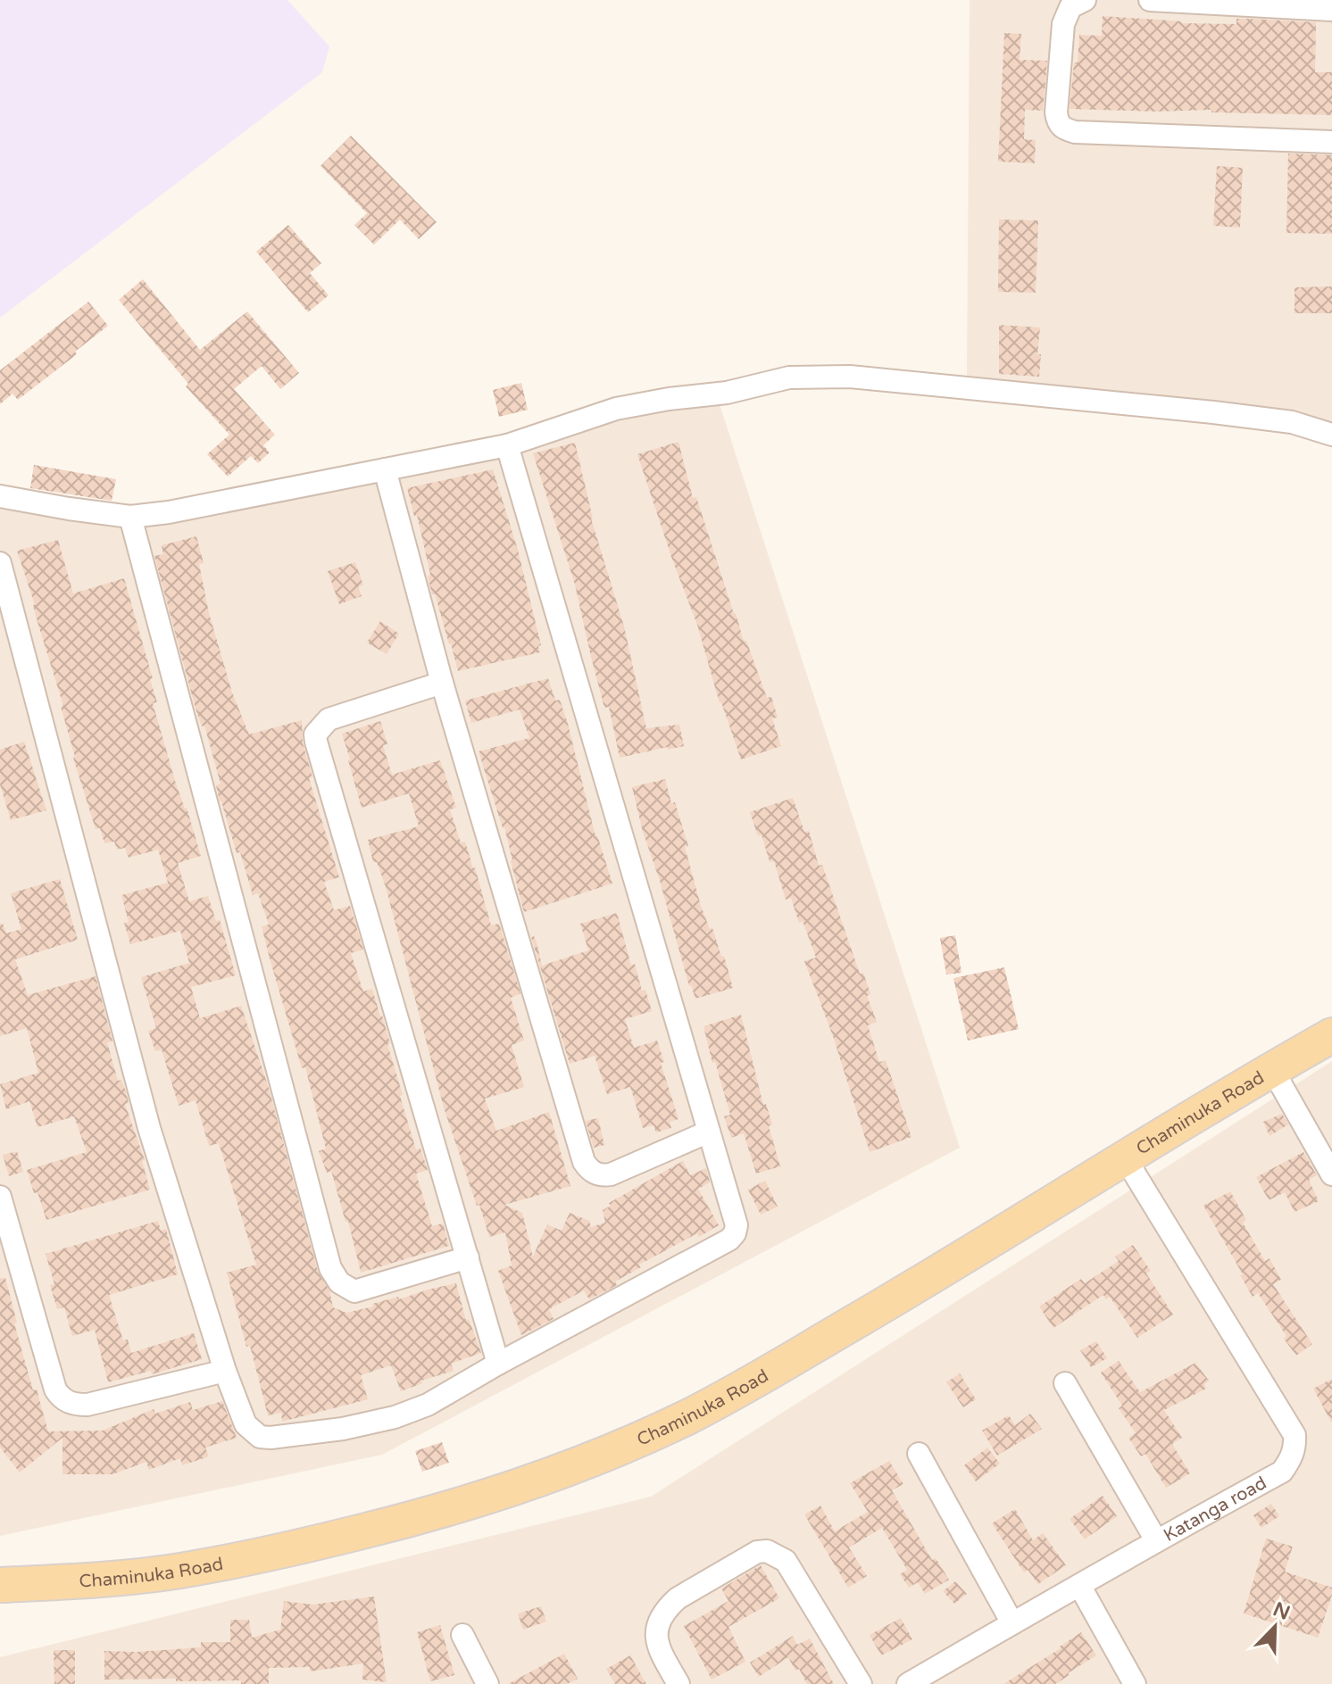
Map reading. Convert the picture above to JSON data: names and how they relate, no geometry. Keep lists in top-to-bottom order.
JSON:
{
  "streets": {
    "main road": ["Chaminuka Road"],
    "street": ["Katanga road"]
  },
  "crossings": [
    ["Chaminuka Road", "Katanga road"]
  ],
  "north": "top right"
}
